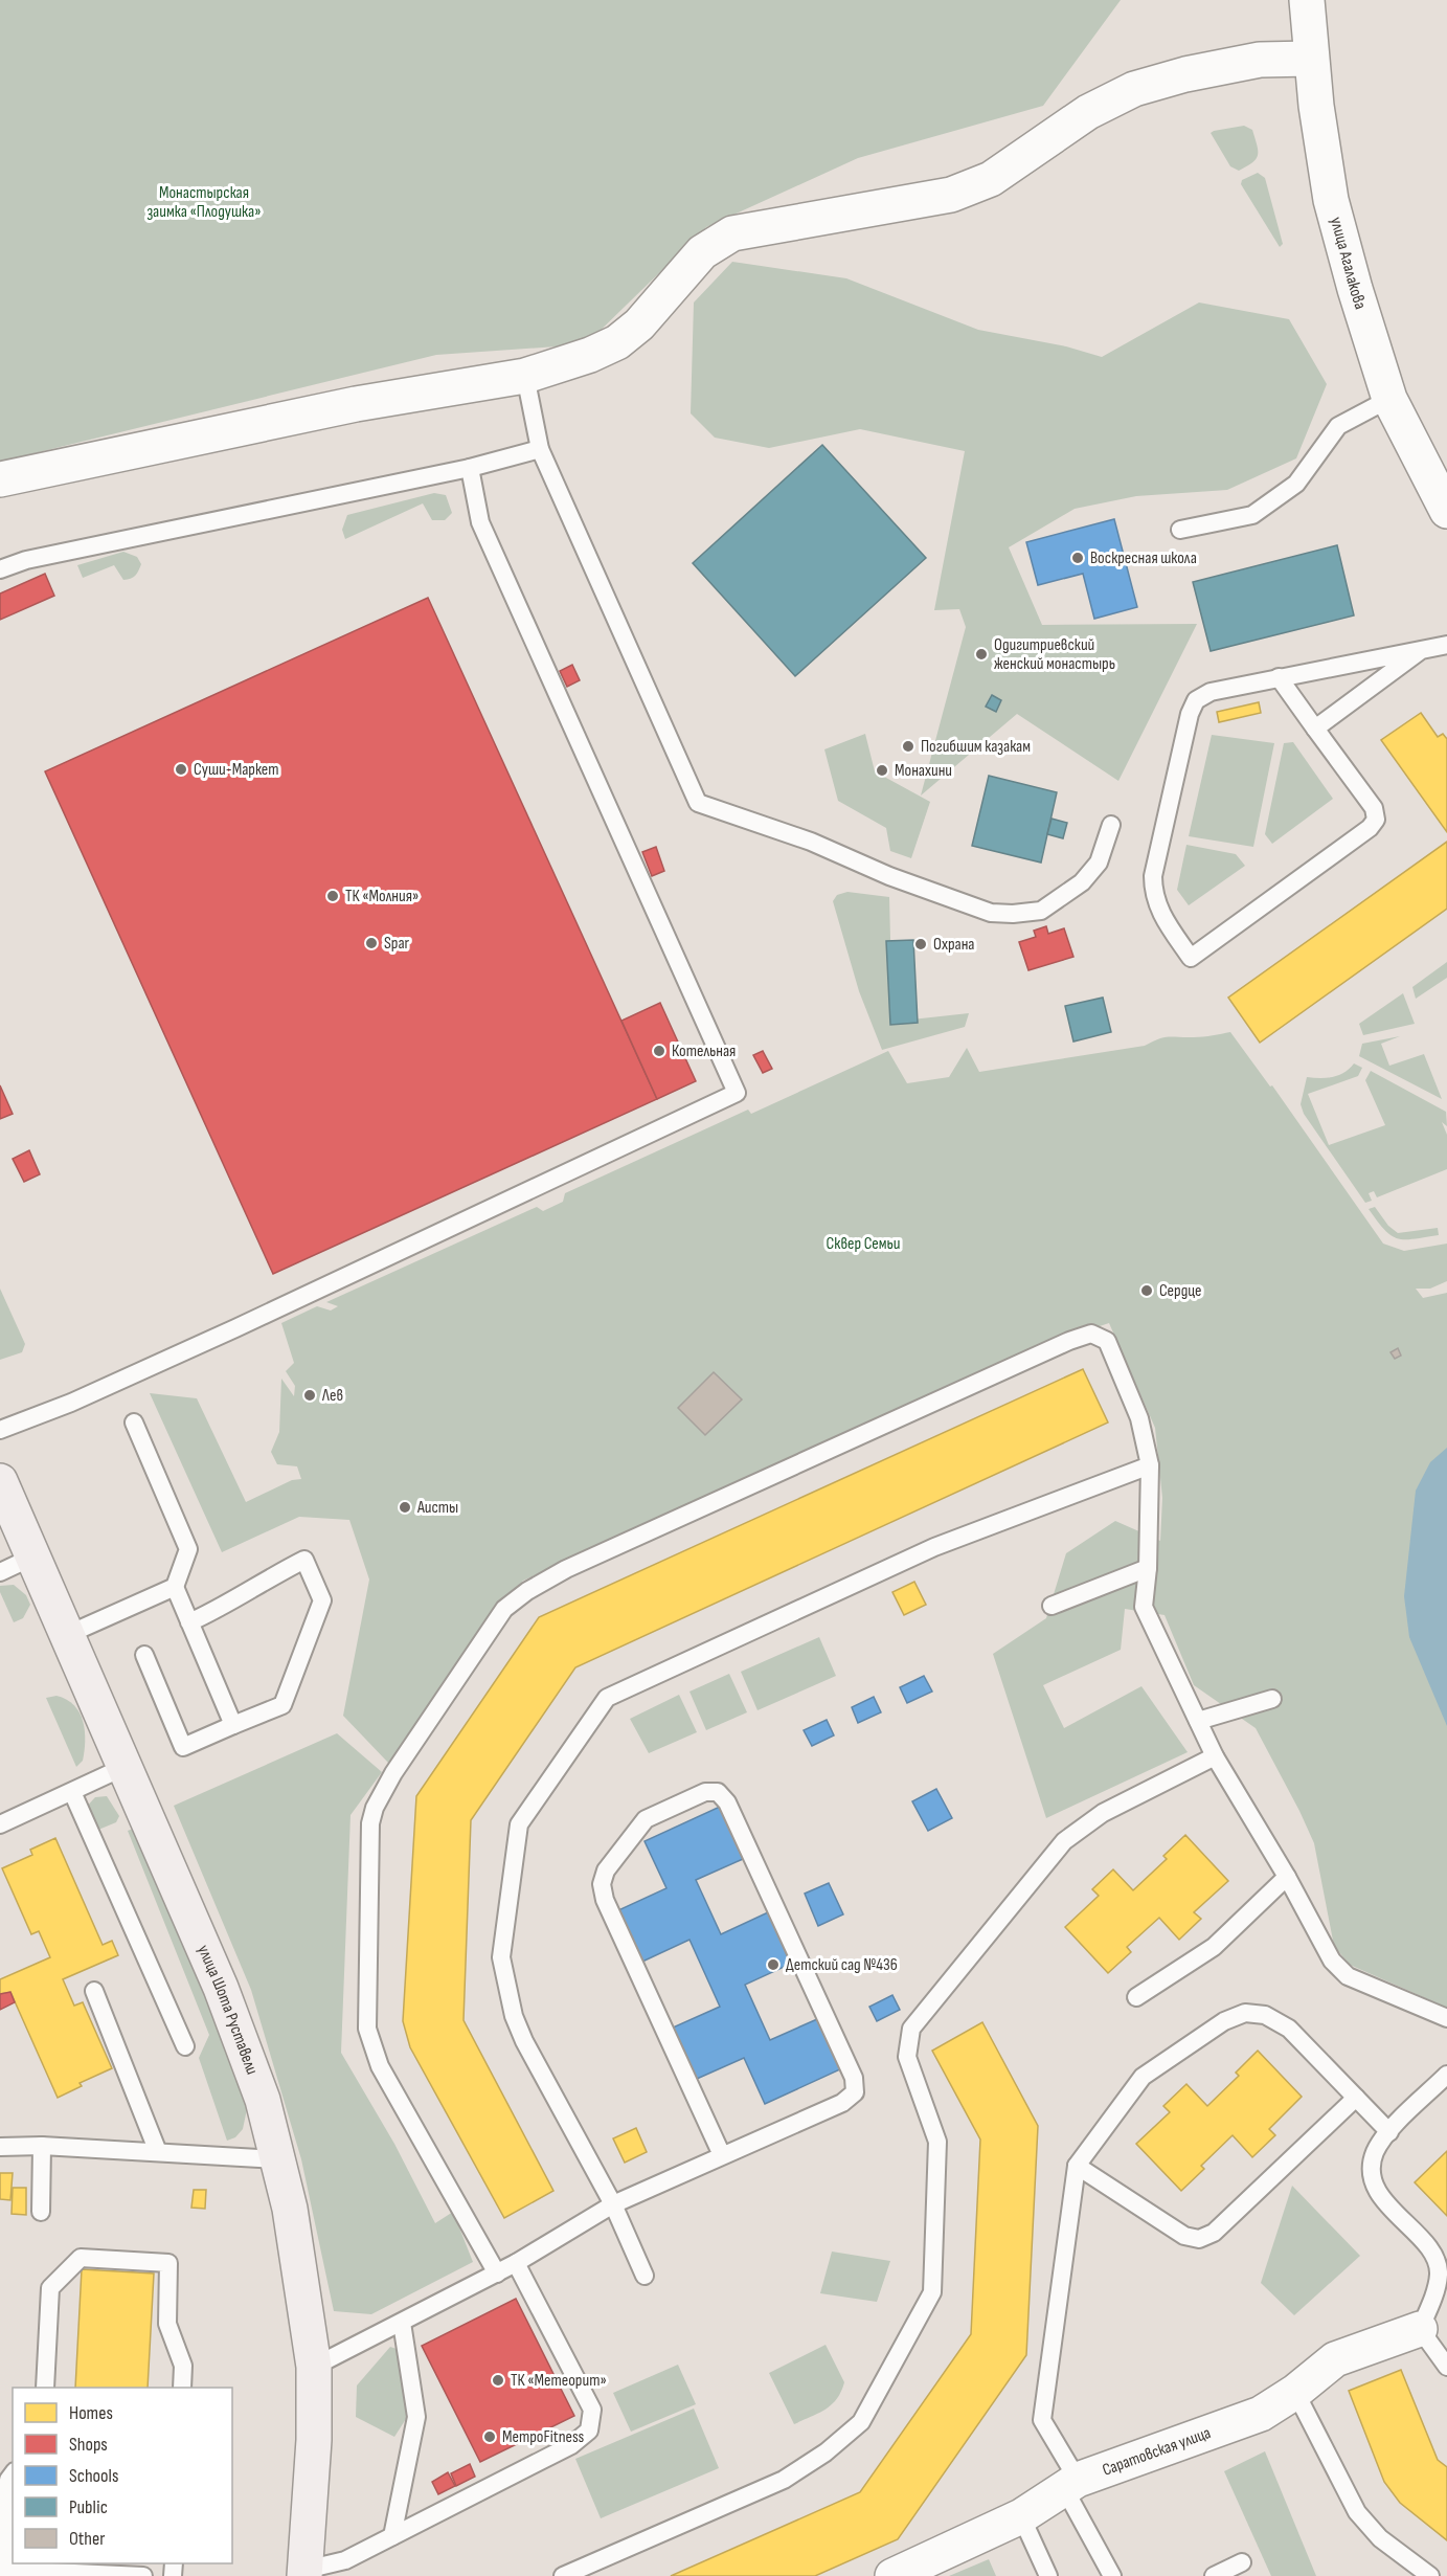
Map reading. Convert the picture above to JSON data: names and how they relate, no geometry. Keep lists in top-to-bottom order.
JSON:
{
  "streets": {
    "street": ["улица Агалакова", "улица Шота Руставели", "Саратовская улица"]
  },
  "parks": ["Монастырская заимка «Плодушка»", "Сквер Семьи"],
  "places": [
    "Воскресная школа",
    "Одигитриевский женский монастырь",
    "Погибшим казакам",
    "Суши-Маркет",
    "Монахини",
    "ТК «Молния»",
    "Spar",
    "Охрана",
    "Котельная",
    "Сердце",
    "Лев",
    "Аисты",
    "Детский сад №436",
    "ТК «Метеорит»",
    "МетроFitness"
  ],
  "legend": [
    "Homes",
    "Shops",
    "Schools",
    "Public",
    "Other"
  ]
}
